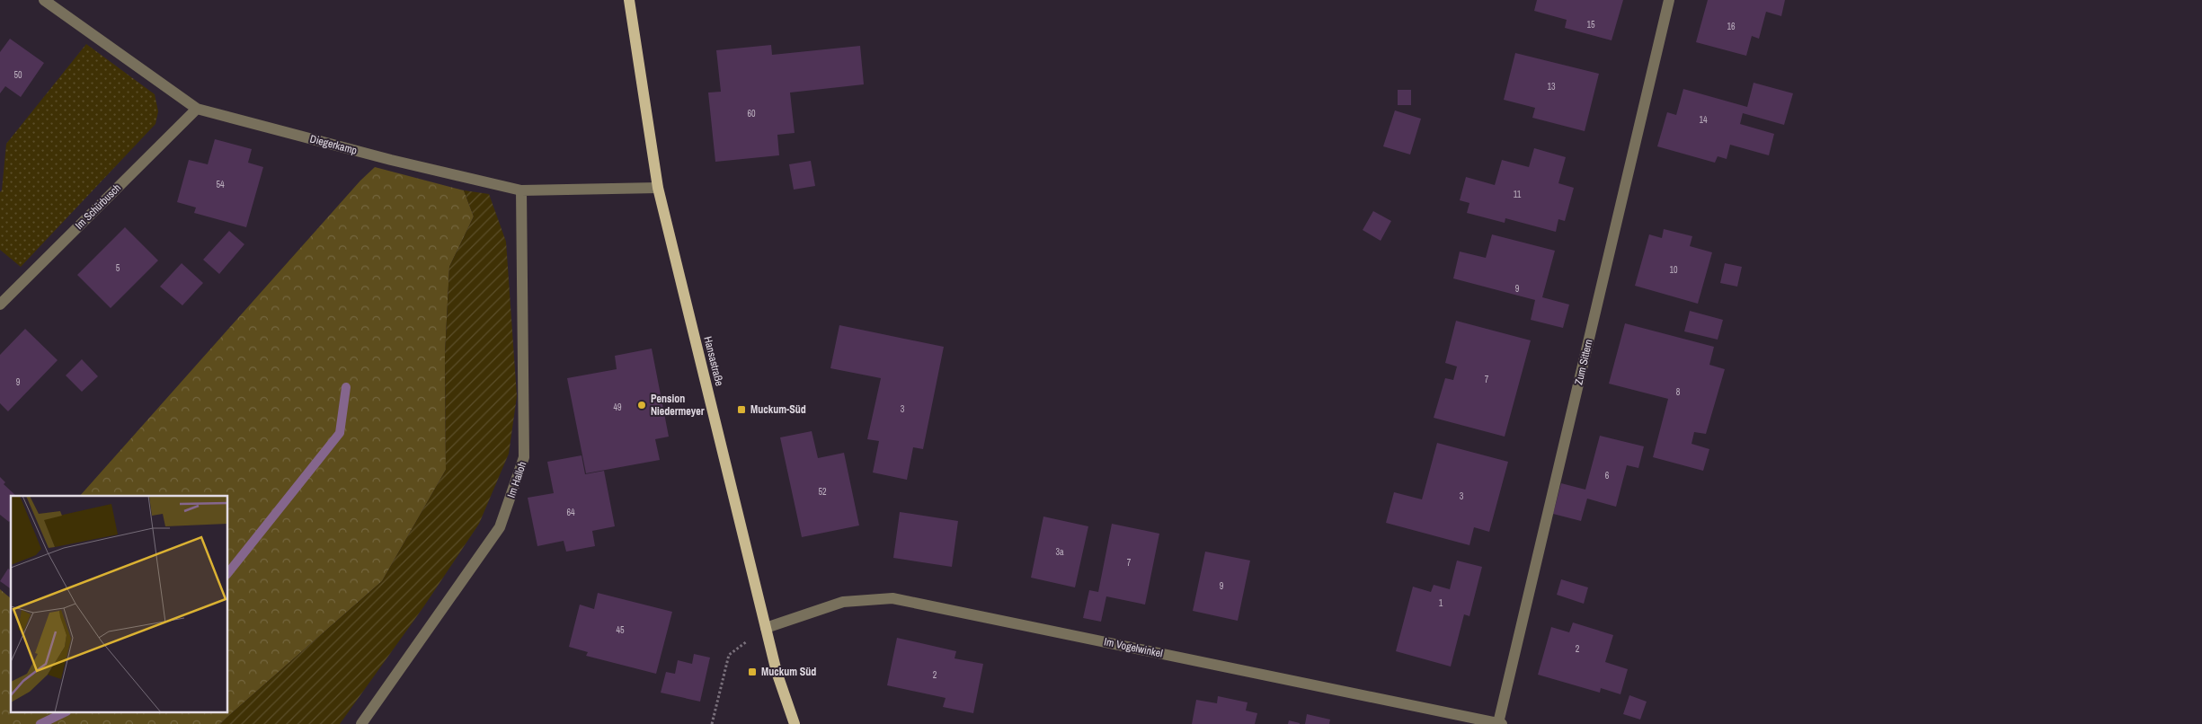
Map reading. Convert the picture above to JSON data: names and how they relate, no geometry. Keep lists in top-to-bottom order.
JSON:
{
  "streets": {
    "main road": ["Hansastraße"],
    "street": [
      "Diegerkamp",
      "Im Schürbusch",
      "Zum Sittern",
      "Im Halloh",
      "Im Vogelwinkel"
    ]
  },
  "crossings": [
    ["Diegerkamp", "Im Schürbusch"],
    ["Diegerkamp", "Hansastraße"],
    ["Diegerkamp", "Im Halloh"],
    ["Hansastraße", "Im Vogelwinkel"],
    ["Zum Sittern", "Im Vogelwinkel"]
  ],
  "places": {
    "other": ["Pension Niedermeyer"],
    "transit": ["Muckum-Süd", "Muckum Süd"]
  },
  "house_numbers": [
    "15",
    "16",
    "50",
    "13",
    "60",
    "14",
    "54",
    "11",
    "5",
    "10",
    "9",
    "7",
    "9",
    "8",
    "49",
    "3",
    "6",
    "52",
    "3",
    "64",
    "3a",
    "7",
    "9",
    "1",
    "45",
    "2",
    "2"
  ]
}
